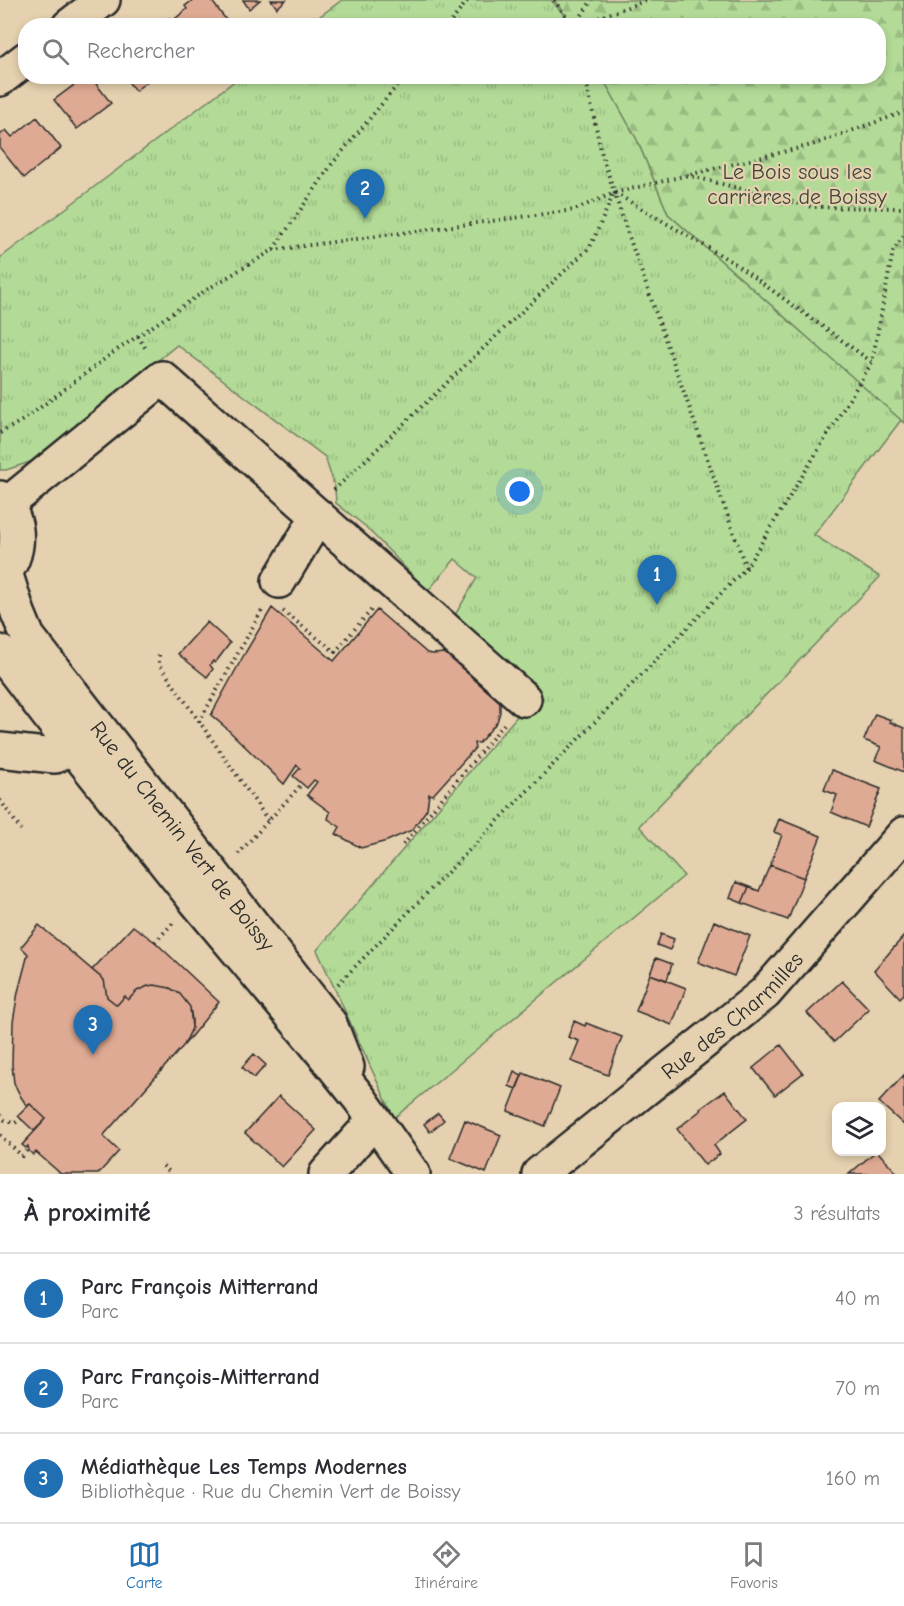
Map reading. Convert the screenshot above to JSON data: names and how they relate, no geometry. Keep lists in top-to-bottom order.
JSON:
{
  "streets": {
    "street": ["Rue du Chemin Vert de Boissy", "Rue des Charmilles"]
  },
  "parks": ["Le Bois sous les carrières de Boissy"],
  "page": {
    "search": "Rechercher",
    "pins": ["2", "1", "3"],
    "heading": ["À proximité", "3 résultats"],
    "list": [
      {
        "mark": "1",
        "name": "Parc François Mitterrand",
        "note": "Parc",
        "value": "40 m"
      },
      {
        "mark": "2",
        "name": "Parc François-Mitterrand",
        "note": "Parc",
        "value": "70 m"
      },
      {
        "mark": "3",
        "name": "Médiathèque Les Temps Modernes",
        "note": "Bibliothèque · Rue du Chemin Vert de Boissy",
        "value": "160 m"
      }
    ],
    "nav": ["Carte", "Itinéraire", "Favoris"]
  }
}
